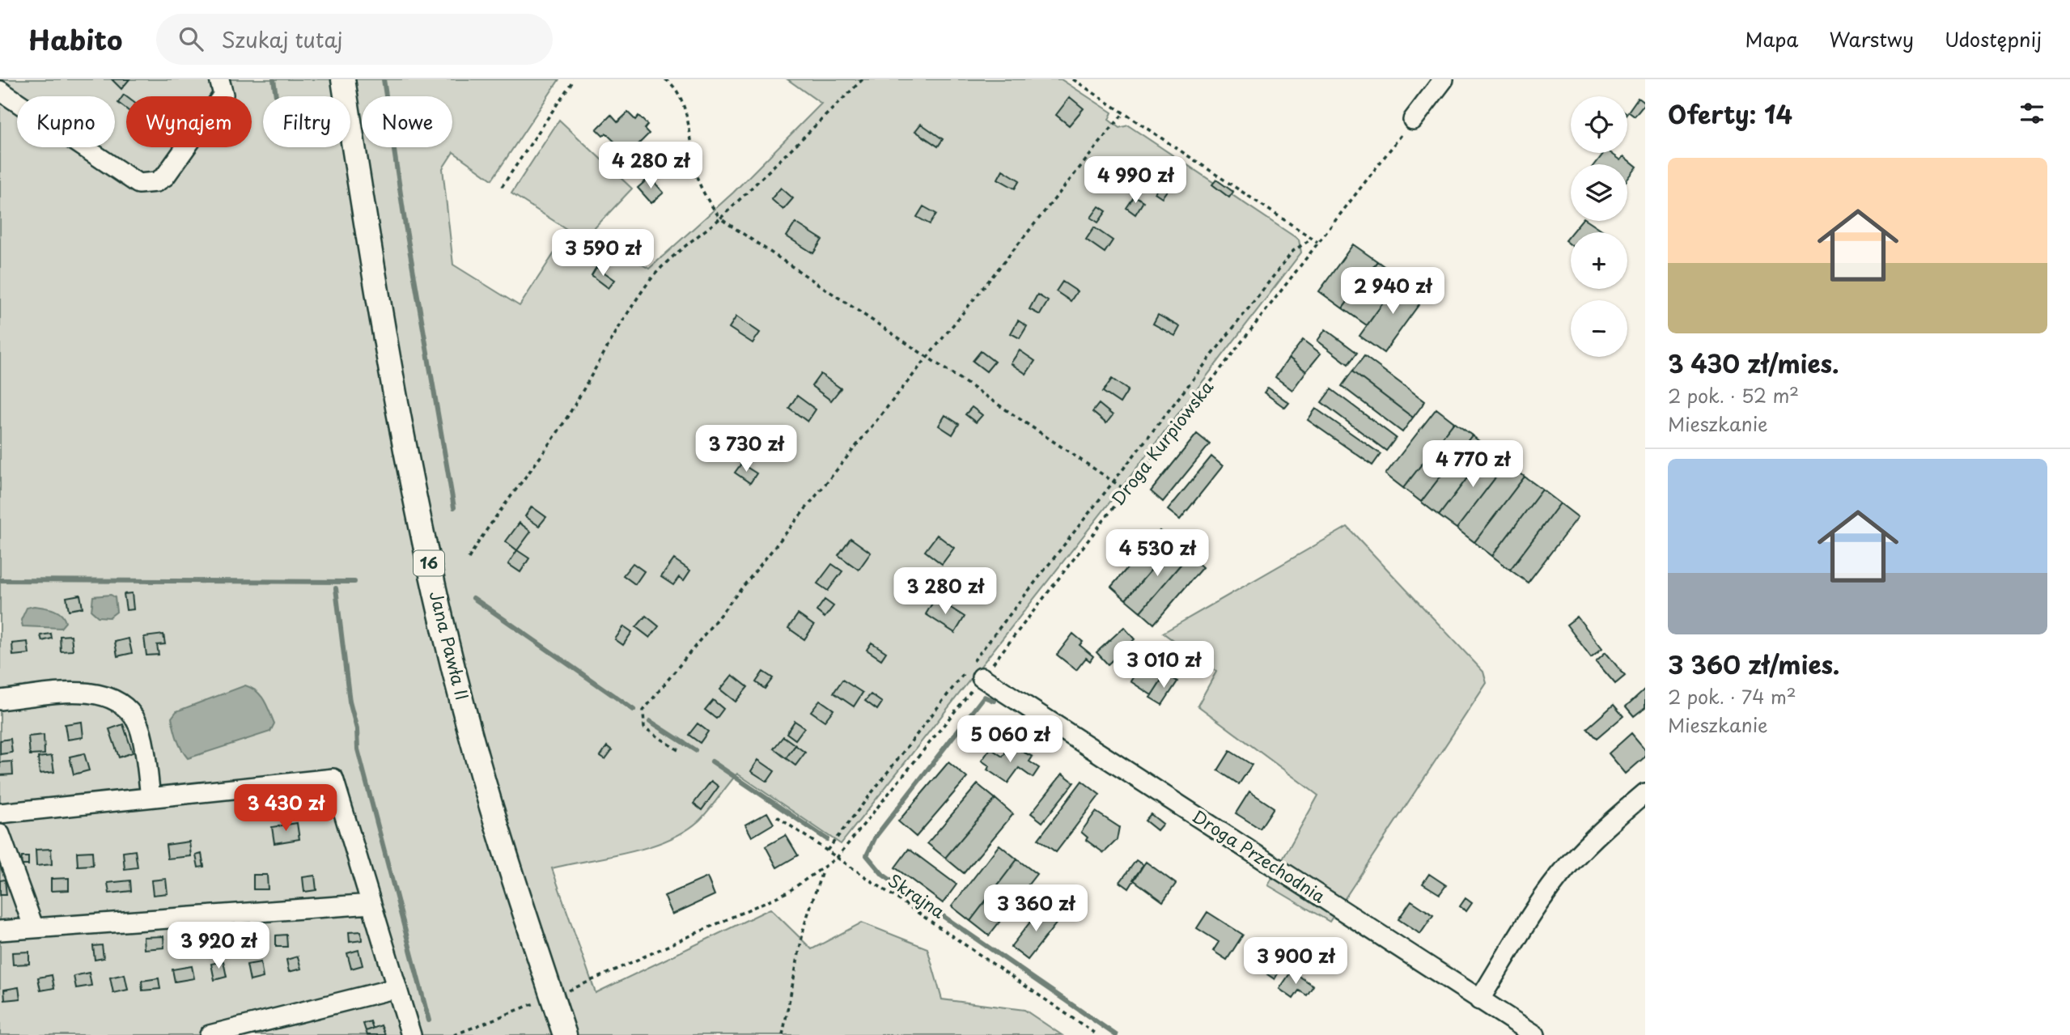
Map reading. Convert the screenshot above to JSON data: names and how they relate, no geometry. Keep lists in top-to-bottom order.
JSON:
{
  "streets": {
    "main road": ["16", "Jana Pawła II"],
    "street": ["Droga Przechodnia"],
    "path": ["Droga Kurpiowska", "Skrajna"]
  },
  "crossings": [
    ["Droga Kurpiowska", "Droga Przechodnia"],
    ["Droga Kurpiowska", "Skrajna"]
  ],
  "page": {
    "header": "Habito",
    "search": "Szukaj tutaj",
    "nav": ["Mapa", "Warstwy", "Udostępnij"],
    "heading": "Oferty: 14",
    "map_buttons": ["+", "−"],
    "chip": [
      "Kupno",
      "Wynajem",
      "Filtry",
      "Nowe"
    ],
    "price": [
      "4 280 zł",
      "4 990 zł",
      "3 590 zł",
      "2 940 zł",
      "3 730 zł",
      "4 770 zł",
      "4 530 zł",
      "3 280 zł",
      "3 010 zł",
      "5 060 zł",
      "3 430 zł",
      "3 360 zł",
      "3 920 zł",
      "3 900 zł"
    ],
    "list": [
      {
        "name": "3 430 zł/mies.",
        "note": "2 pok. · 52 m² · Mieszkanie"
      },
      {
        "name": "3 360 zł/mies.",
        "note": "2 pok. · 74 m² · Mieszkanie"
      }
    ]
  }
}
